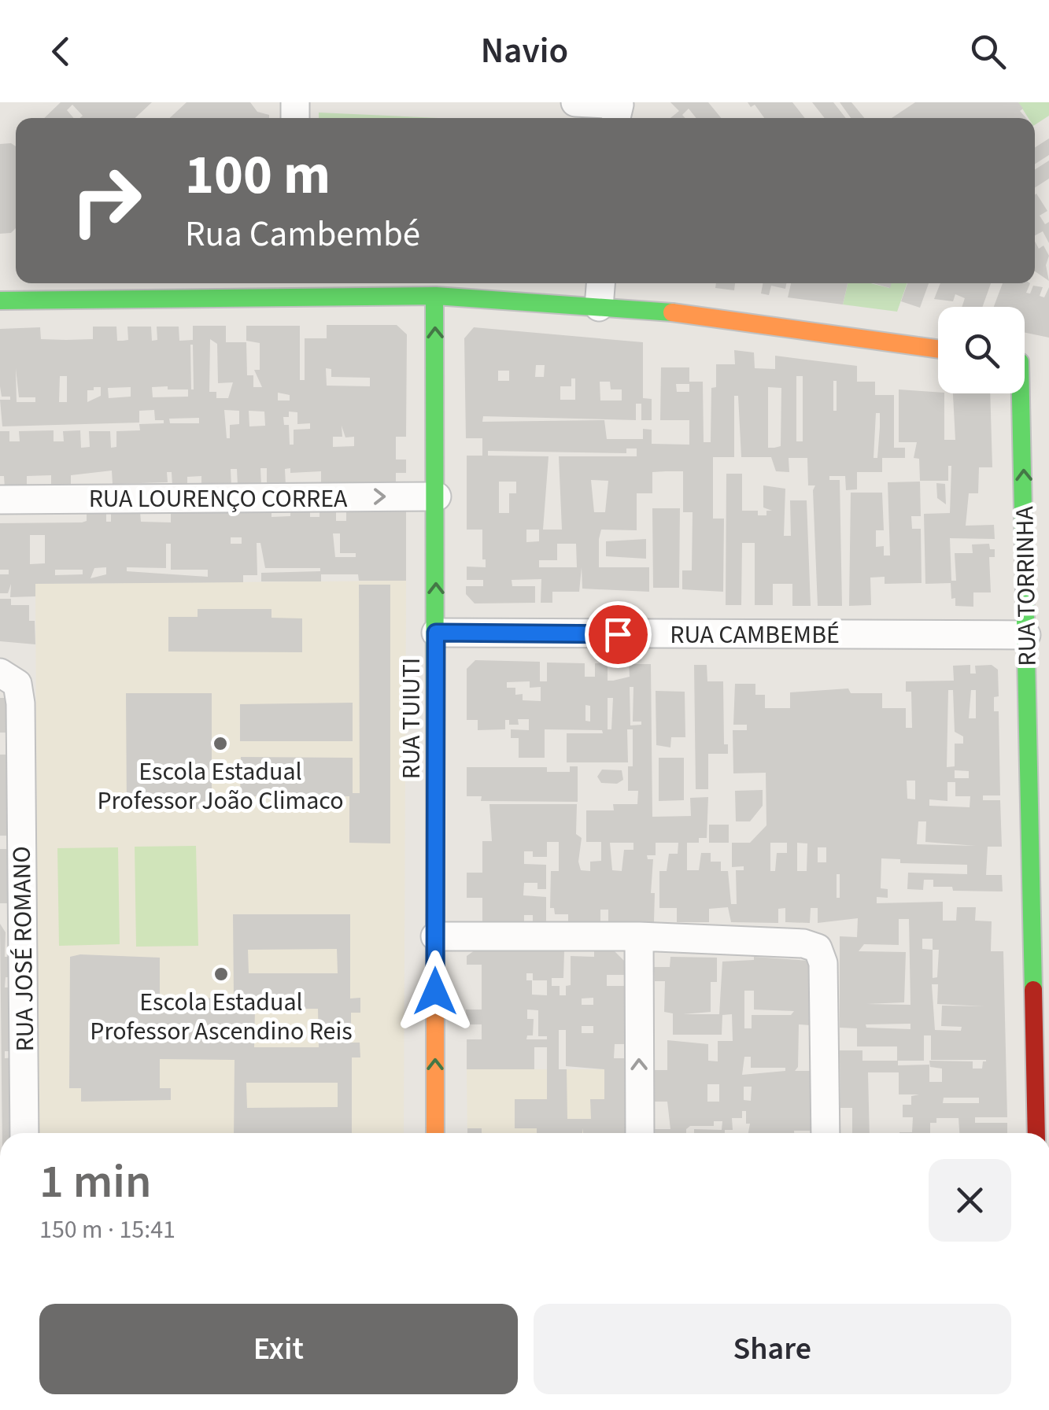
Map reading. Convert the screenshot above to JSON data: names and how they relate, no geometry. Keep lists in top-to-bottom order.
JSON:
{
  "streets": {
    "street": [
      "RUA LOURENÇO CORREA",
      "RUA TORRINHA",
      "RUA CAMBEMBÉ",
      "RUA TUIUTI",
      "RUA JOSÉ ROMANO"
    ]
  },
  "crossings": [
    ["RUA LOURENÇO CORREA", "RUA TUIUTI"],
    ["RUA TORRINHA", "RUA CAMBEMBÉ"],
    ["RUA CAMBEMBÉ", "RUA TUIUTI"]
  ],
  "one_way": ["RUA TUIUTI"],
  "places": ["Escola Estadual Professor João Climaco", "Escola Estadual Professor Ascendino Reis"],
  "page": {
    "header": "Navio",
    "turn": ["100 m", "Rua Cambembé"],
    "heading": ["1 min", "150 m · 15:41"],
    "buttons": ["Exit", "Share"]
  }
}
